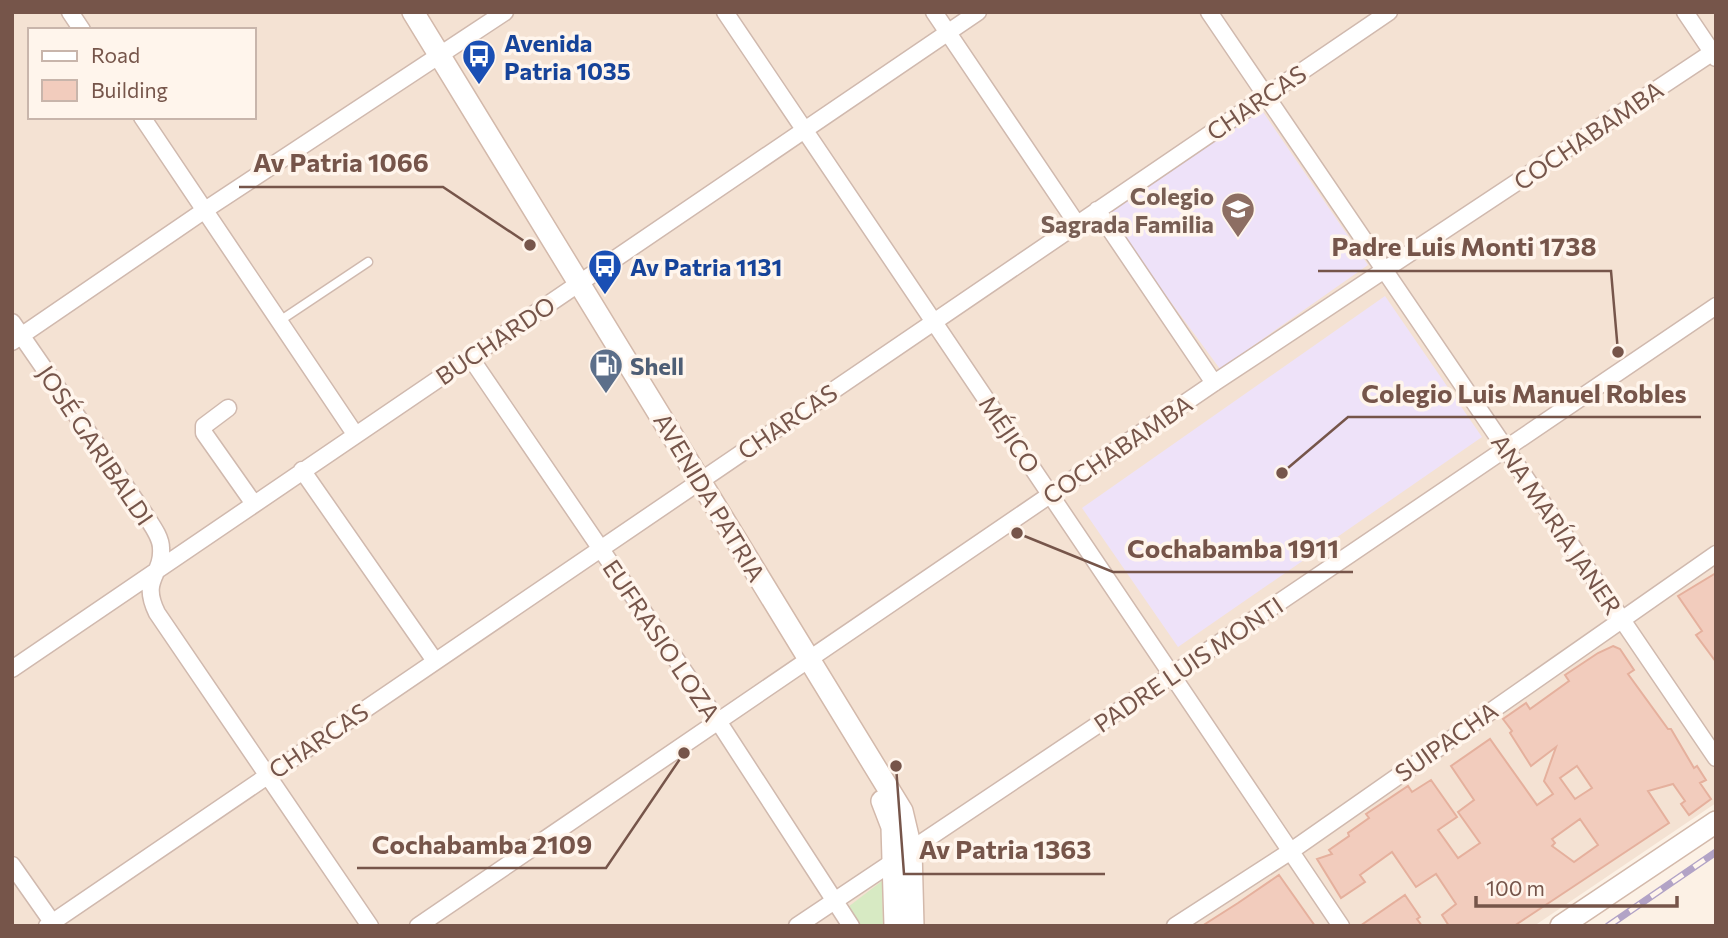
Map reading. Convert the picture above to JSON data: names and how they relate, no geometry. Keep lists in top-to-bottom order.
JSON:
{
  "streets": {
    "main road": ["AVENIDA PATRIA"],
    "street": [
      "CHARCAS",
      "COCHABAMBA",
      "BUCHARDO",
      "MÉJICO",
      "JOSÉ GARIBALDI",
      "ANA MARÍA JANER",
      "EUFRASIO LOZA",
      "PADRE LUIS MONTI",
      "SUIPACHA"
    ]
  },
  "crossings": [
    ["CHARCAS", "MÉJICO"],
    ["CHARCAS", "JOSÉ GARIBALDI"],
    ["CHARCAS", "AVENIDA PATRIA"],
    ["CHARCAS", "ANA MARÍA JANER"],
    ["CHARCAS", "EUFRASIO LOZA"],
    ["COCHABAMBA", "MÉJICO"],
    ["COCHABAMBA", "AVENIDA PATRIA"],
    ["COCHABAMBA", "ANA MARÍA JANER"],
    ["COCHABAMBA", "EUFRASIO LOZA"],
    ["BUCHARDO", "MÉJICO"],
    ["BUCHARDO", "JOSÉ GARIBALDI"],
    ["BUCHARDO", "AVENIDA PATRIA"],
    ["BUCHARDO", "EUFRASIO LOZA"],
    ["MÉJICO", "PADRE LUIS MONTI"],
    ["MÉJICO", "SUIPACHA"],
    ["AVENIDA PATRIA", "PADRE LUIS MONTI"],
    ["ANA MARÍA JANER", "PADRE LUIS MONTI"],
    ["ANA MARÍA JANER", "SUIPACHA"],
    ["EUFRASIO LOZA", "PADRE LUIS MONTI"]
  ],
  "places": {
    "bus stop": ["Avenida Patria 1035", "Av Patria 1131"],
    "school or university": ["Colegio Sagrada Familia"],
    "other": [
      "Av Patria 1066",
      "Padre Luis Monti 1738",
      "Colegio Luis Manuel Robles",
      "Cochabamba 1911",
      "Cochabamba 2109",
      "Av Patria 1363"
    ],
    "fuel station": ["Shell"]
  },
  "legend": ["Road", "Building"],
  "scale_bar": "100 m"
}
